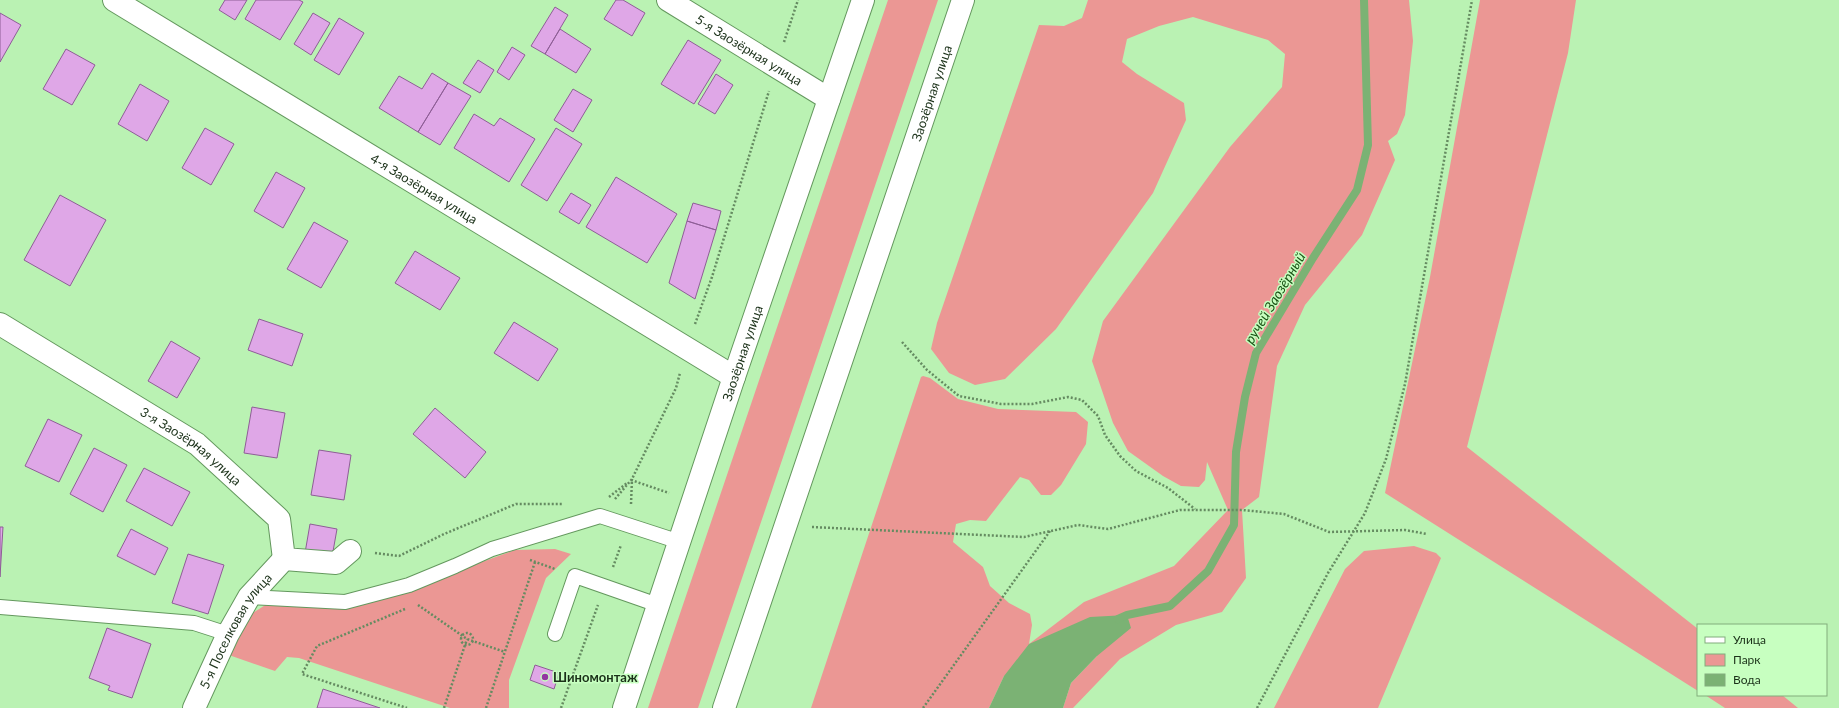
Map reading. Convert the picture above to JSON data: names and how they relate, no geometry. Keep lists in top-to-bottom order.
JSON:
{
  "streets": {
    "street": [
      "5-я Заозёрная улица",
      "Заозёрная улица",
      "4-я Заозёрная улица",
      "3-я Заозёрная улица",
      "5-я Поселковая улица"
    ]
  },
  "crossings": [
    ["5-я Заозёрная улица", "Заозёрная улица"],
    ["Заозёрная улица", "4-я Заозёрная улица"],
    ["3-я Заозёрная улица", "5-я Поселковая улица"]
  ],
  "water": ["ручей Заозёрный"],
  "places": ["Шиномонтаж"],
  "legend": ["Улица", "Парк", "Вода"]
}
